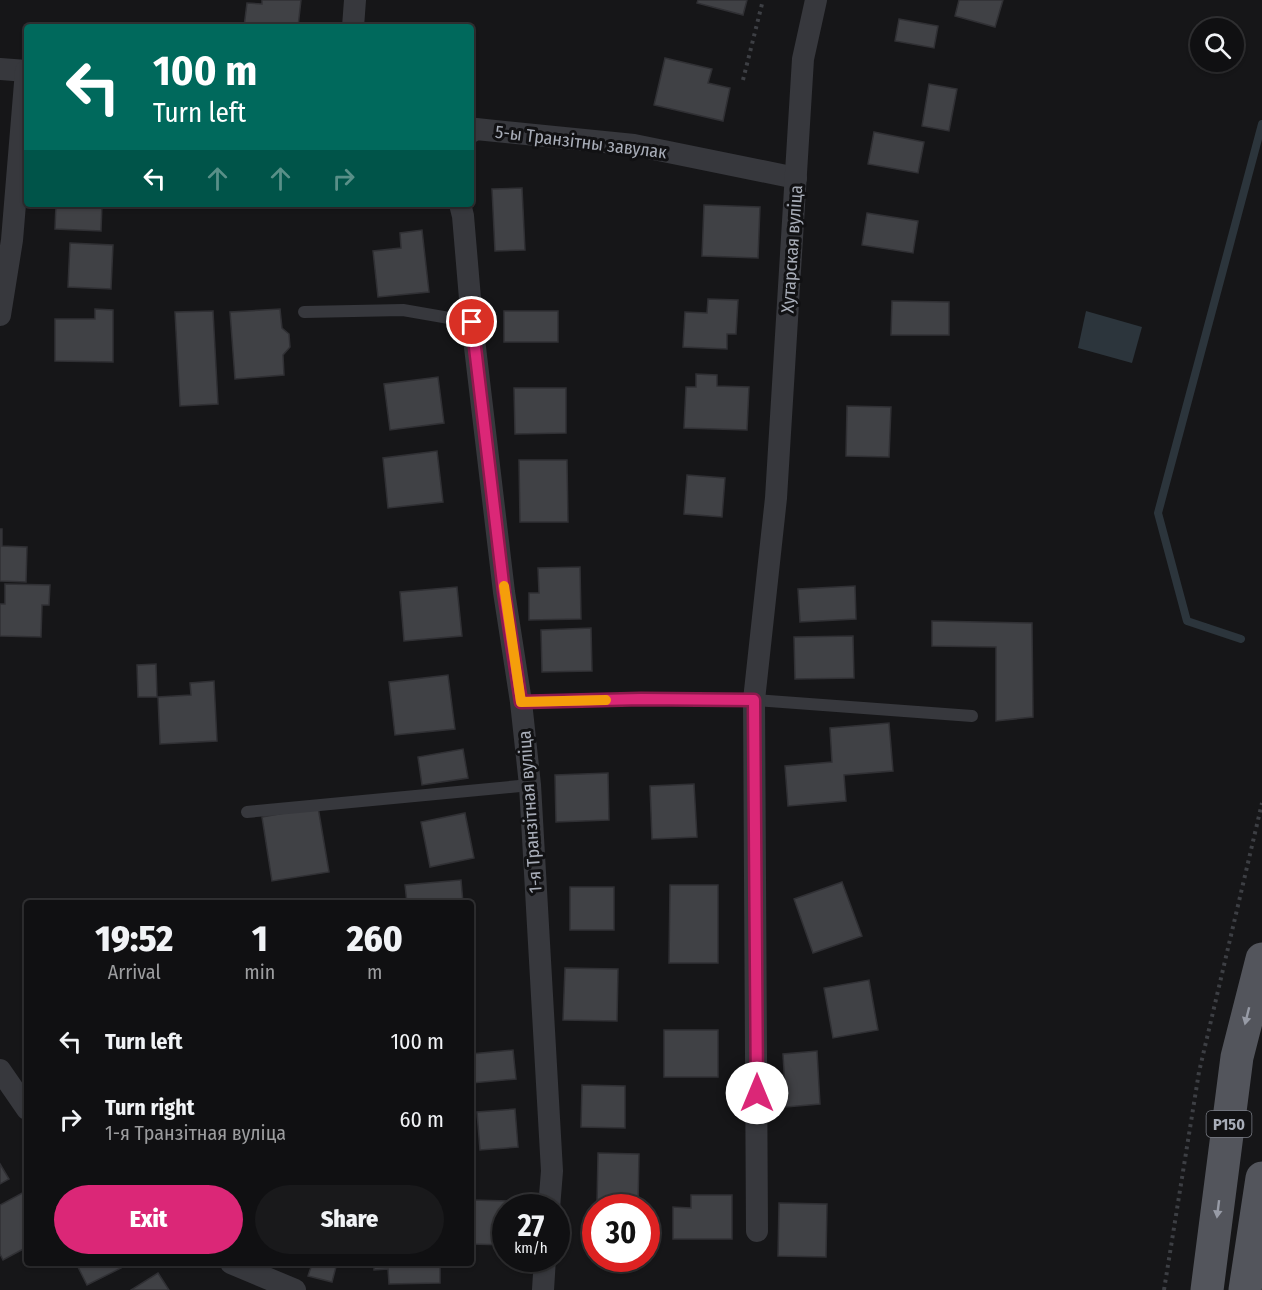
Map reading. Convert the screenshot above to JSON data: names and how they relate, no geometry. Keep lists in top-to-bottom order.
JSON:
{
  "streets": {
    "main road": ["Р150"],
    "street": ["5-ы Транзітны завулак", "Хутарская вуліца", "1-я Транзітная вуліца"]
  },
  "crossings": [
    ["5-ы Транзітны завулак", "Хутарская вуліца"]
  ],
  "page": {
    "turn": ["100 m", "Turn left"],
    "eta": [
      "19:52",
      "Arrival",
      "1",
      "min",
      "260",
      "m"
    ],
    "list": [
      {
        "name": "Turn left",
        "value": "100 m"
      },
      {
        "name": "Turn right",
        "note": "1-я Транзітная вуліца",
        "value": "60 m"
      }
    ],
    "buttons": ["Exit", "Share"],
    "speed": "27 km/h",
    "limit": "30"
  }
}
